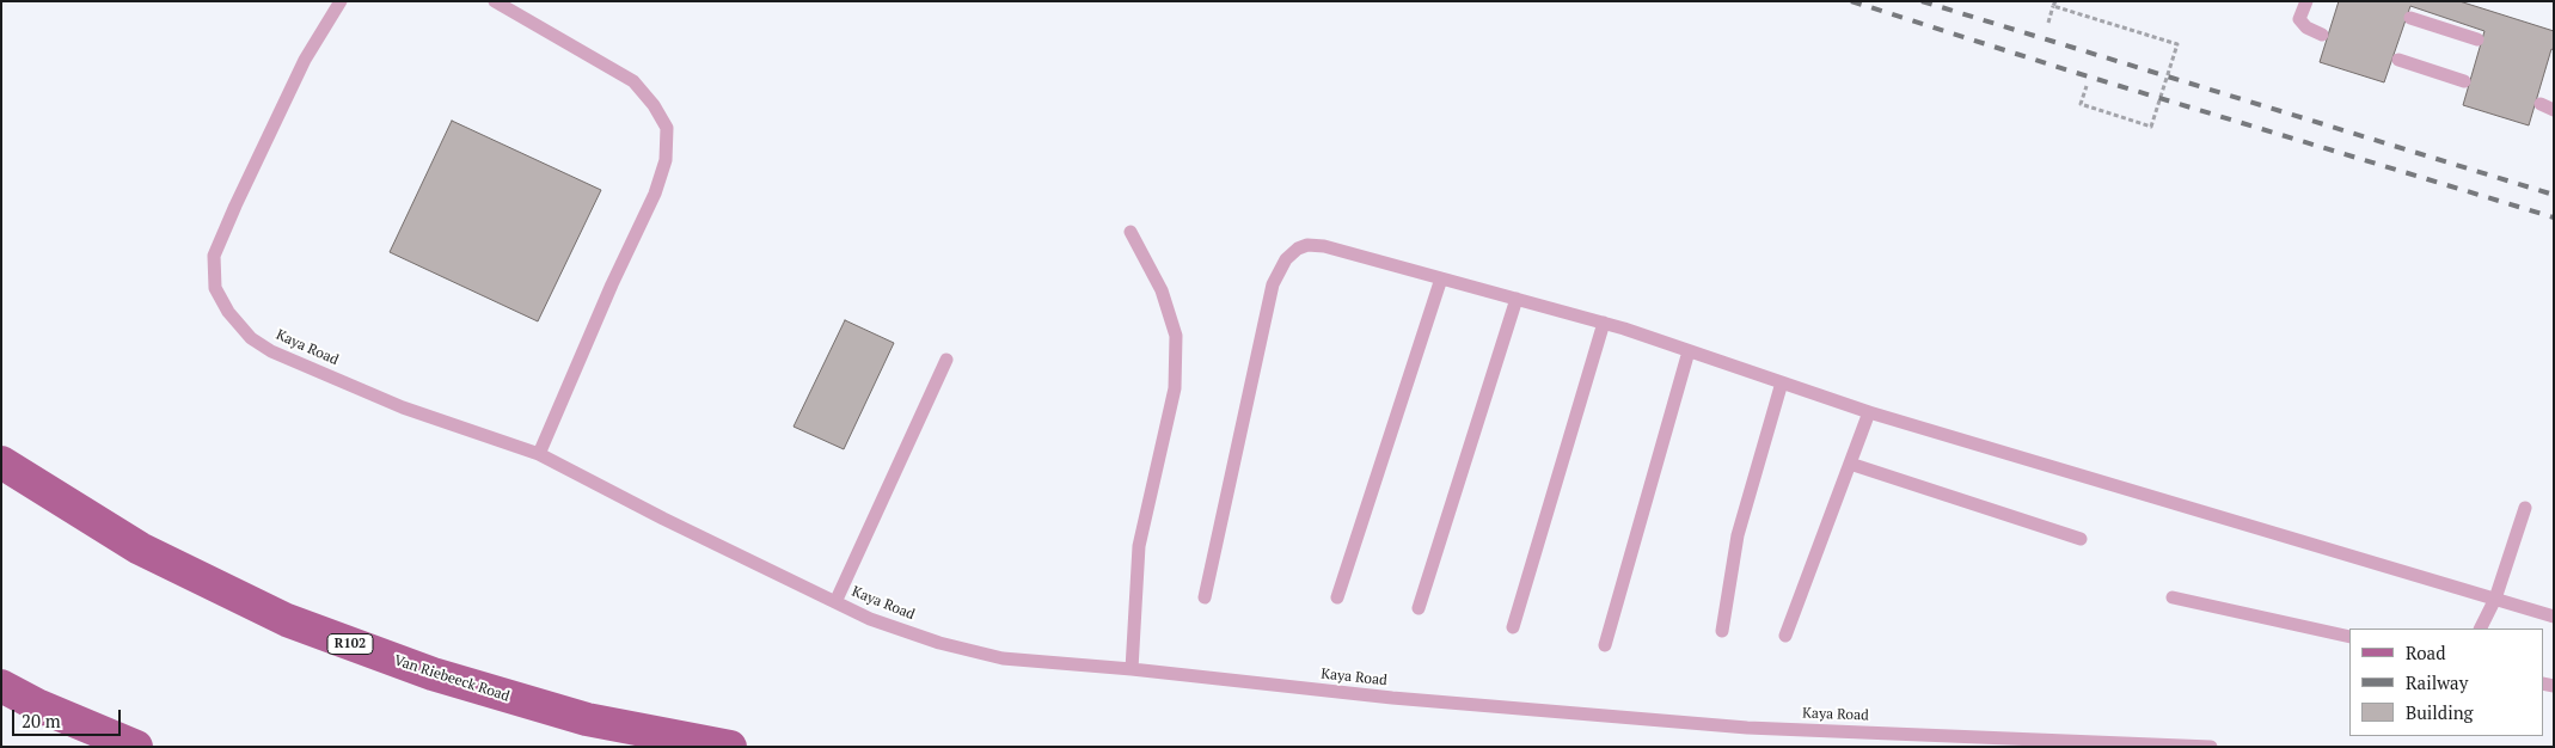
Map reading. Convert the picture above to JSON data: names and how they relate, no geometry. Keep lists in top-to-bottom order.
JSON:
{
  "streets": {
    "main road": ["R102", "Van Riebeeck Road"],
    "lane": ["Kaya Road"]
  },
  "legend": ["Road", "Railway", "Building"],
  "scale_bar": "20 m"
}
